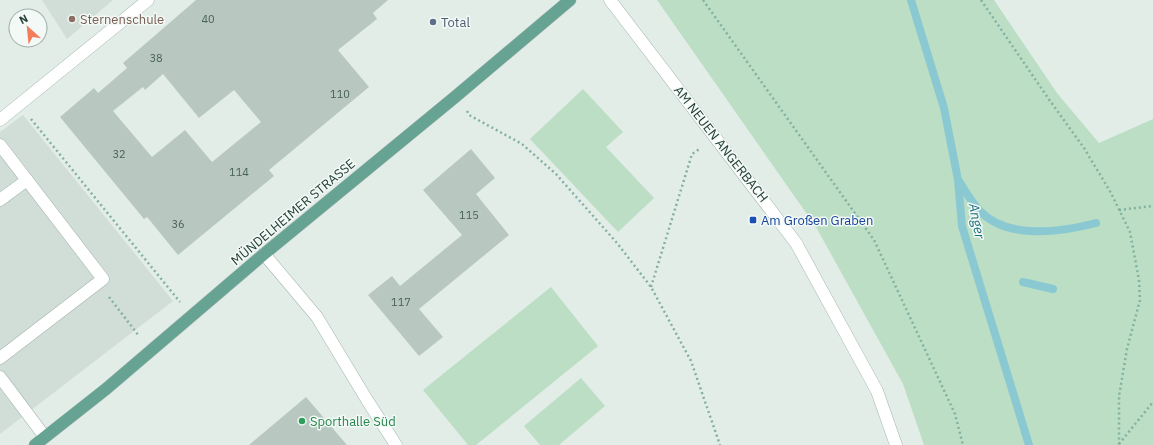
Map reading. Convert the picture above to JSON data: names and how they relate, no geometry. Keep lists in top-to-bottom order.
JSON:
{
  "streets": {
    "main road": ["MÜNDELHEIMER STRASSE"],
    "street": ["AM NEUEN ANGERBACH"]
  },
  "water": ["Anger"],
  "places": {
    "other": ["Sternenschule", "Total", "Sporthalle Süd"],
    "transit": ["Am Großen Graben"]
  },
  "house_numbers": [
    "40",
    "38",
    "110",
    "32",
    "114",
    "115",
    "36",
    "117"
  ],
  "north": "top left"
}
